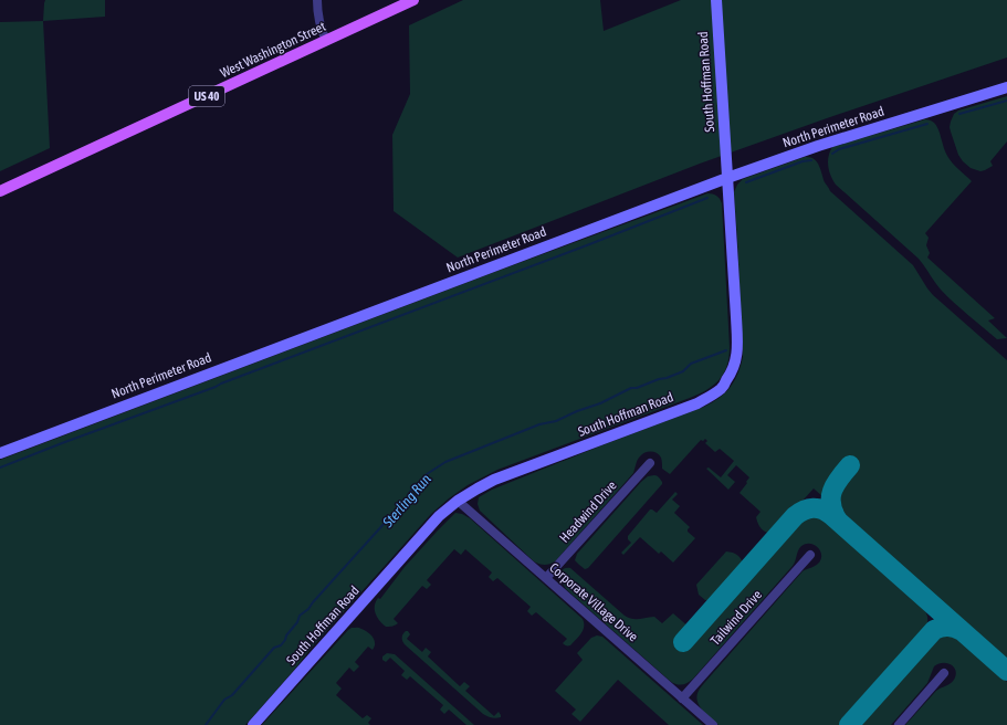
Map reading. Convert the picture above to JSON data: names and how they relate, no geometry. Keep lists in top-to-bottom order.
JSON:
{
  "streets": {
    "main road": ["West Washington Street", "US 40"],
    "street": [
      "South Hoffman Road",
      "North Perimeter Road",
      "Headwind Drive",
      "Corporate Village Drive",
      "Tailwind Drive"
    ]
  },
  "crossings": [
    ["South Hoffman Road", "North Perimeter Road"],
    ["South Hoffman Road", "Corporate Village Drive"],
    ["Headwind Drive", "Corporate Village Drive"],
    ["Corporate Village Drive", "Tailwind Drive"]
  ],
  "water": ["Sterling Run"]
}
